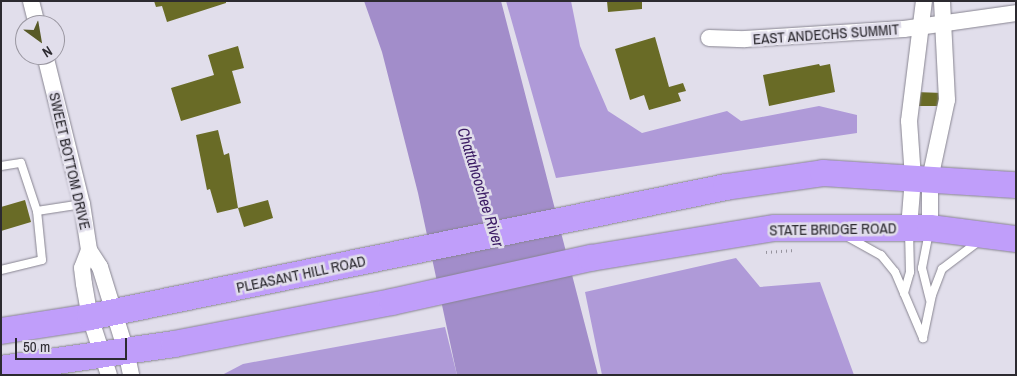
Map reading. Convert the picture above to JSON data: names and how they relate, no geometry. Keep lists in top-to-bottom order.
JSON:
{
  "streets": {
    "highway": ["STATE BRIDGE ROAD", "PLEASANT HILL ROAD"],
    "street": ["EAST ANDECHS SUMMIT", "SWEET BOTTOM DRIVE"]
  },
  "crossings": [
    ["SWEET BOTTOM DRIVE", "STATE BRIDGE ROAD"],
    ["SWEET BOTTOM DRIVE", "PLEASANT HILL ROAD"]
  ],
  "water": ["Chattahoochee River"],
  "scale_bar": "50 m",
  "north": "bottom right"
}
